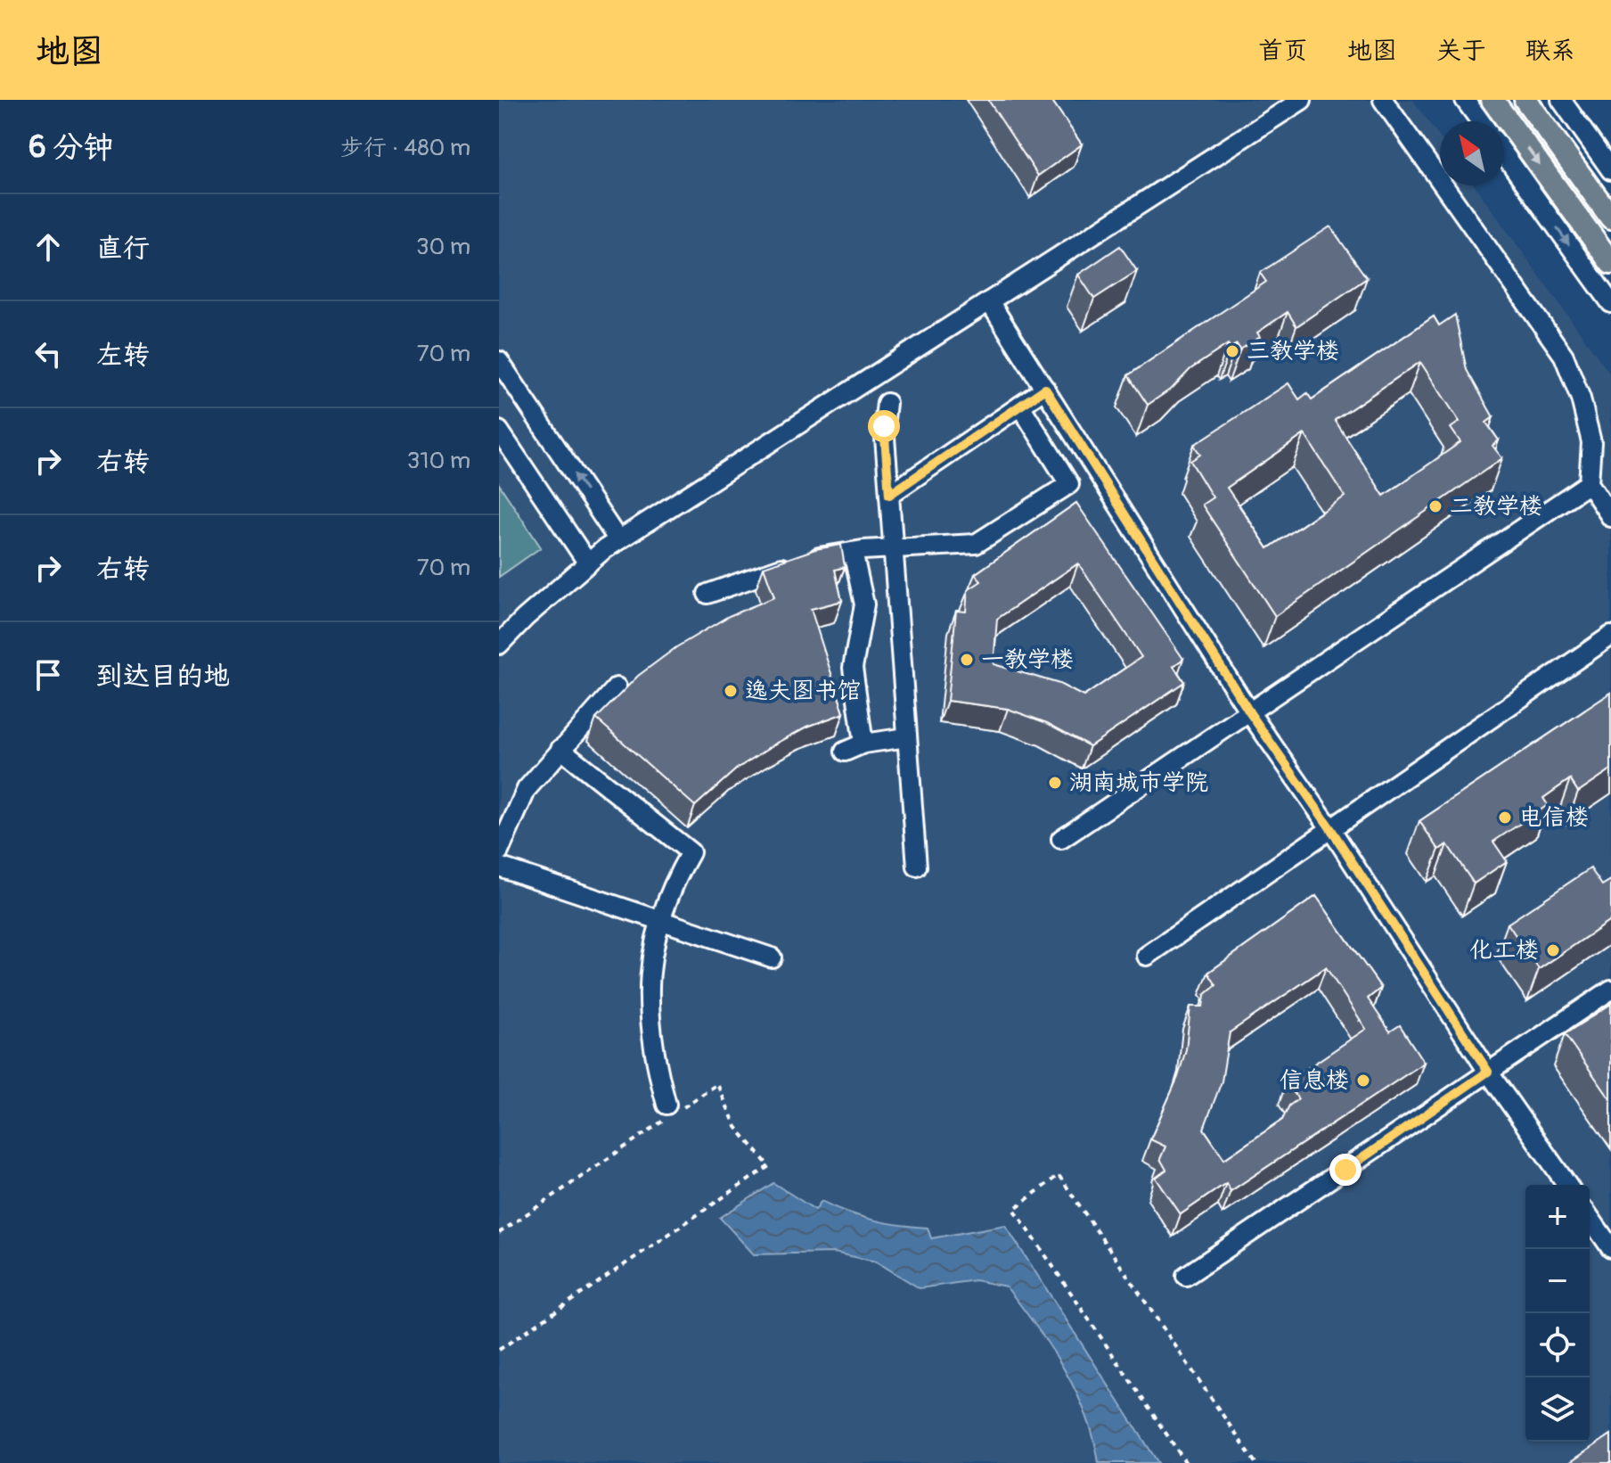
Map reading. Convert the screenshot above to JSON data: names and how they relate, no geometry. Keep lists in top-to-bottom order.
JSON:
{
  "places": [
    "三教学楼",
    "二教学楼",
    "一教学楼",
    "逸夫图书馆",
    "湖南城市学院",
    "电信楼",
    "化工楼",
    "信息楼"
  ],
  "north": "top left",
  "page": {
    "header": "地图",
    "nav": [
      "首页",
      "地图",
      "关于",
      "联系"
    ],
    "heading": ["6 分钟", "步行 · 480 m"],
    "list": [
      ["直行", "30 m"],
      ["左转", "70 m"],
      ["右转", "310 m"],
      ["右转", "70 m"],
      "到达目的地"
    ],
    "map_buttons": ["+", "−"]
  }
}
